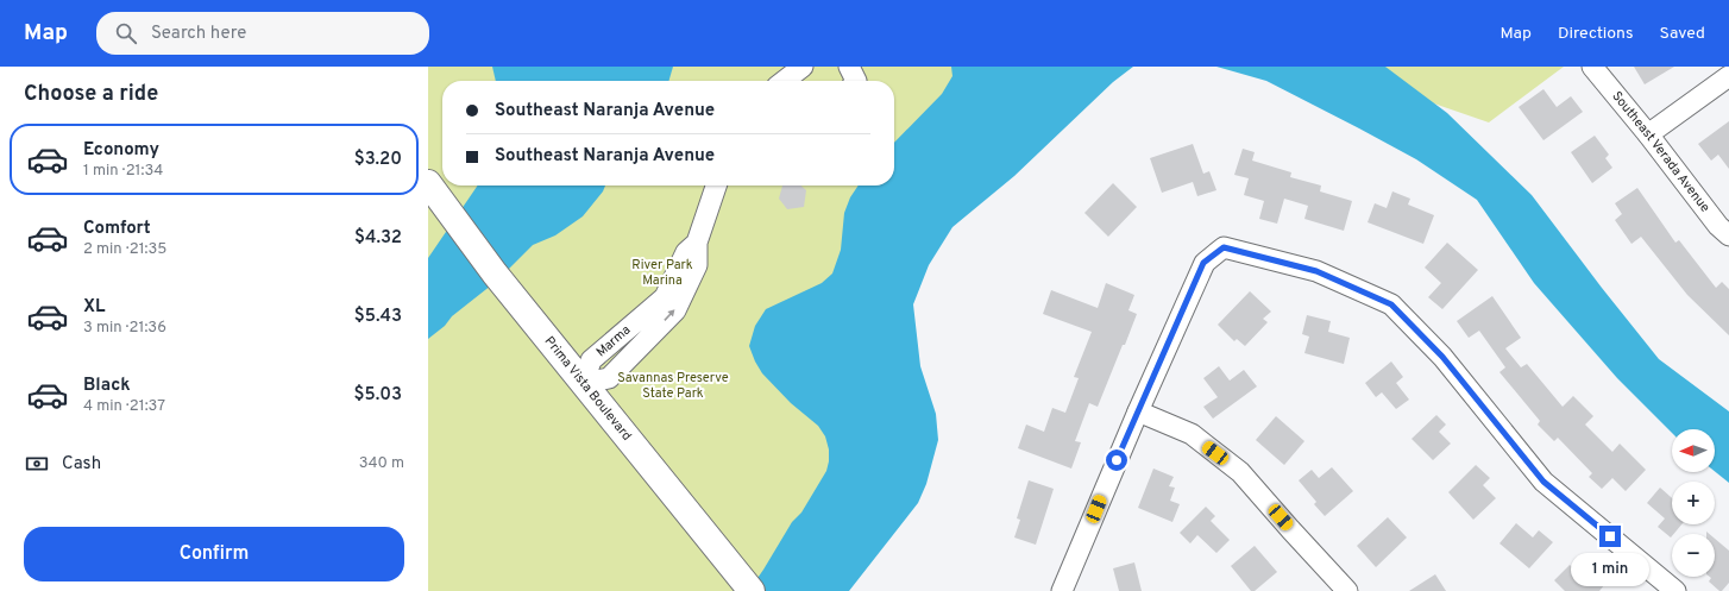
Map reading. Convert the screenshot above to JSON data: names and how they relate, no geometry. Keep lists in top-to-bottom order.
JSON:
{
  "streets": {
    "main road": ["Prima Vista Boulevard"],
    "street": ["Southeast Verada Avenue", "Marma"]
  },
  "crossings": [
    ["Marma", "Prima Vista Boulevard"]
  ],
  "parks": ["River Park Marina", "Savannas Preserve State Park"],
  "north": "left",
  "page": {
    "header": "Map",
    "search": "Search here",
    "nav": ["Map", "Directions", "Saved"],
    "heading": "Choose a ride",
    "banner": ["Southeast Naranja Avenue", "Southeast Naranja Avenue"],
    "list": [
      {
        "name": "Economy",
        "note": "1 min · 21:34",
        "value": "$3.20"
      },
      {
        "name": "Comfort",
        "note": "2 min · 21:35",
        "value": "$4.32"
      },
      {
        "name": "XL",
        "note": "3 min · 21:36",
        "value": "$5.43"
      },
      {
        "name": "Black",
        "note": "4 min · 21:37",
        "value": "$5.03"
      }
    ],
    "map_buttons": ["+", "−"],
    "pay": ["Cash", "340 m"],
    "buttons": "Confirm",
    "bubble": "1 min"
  }
}
